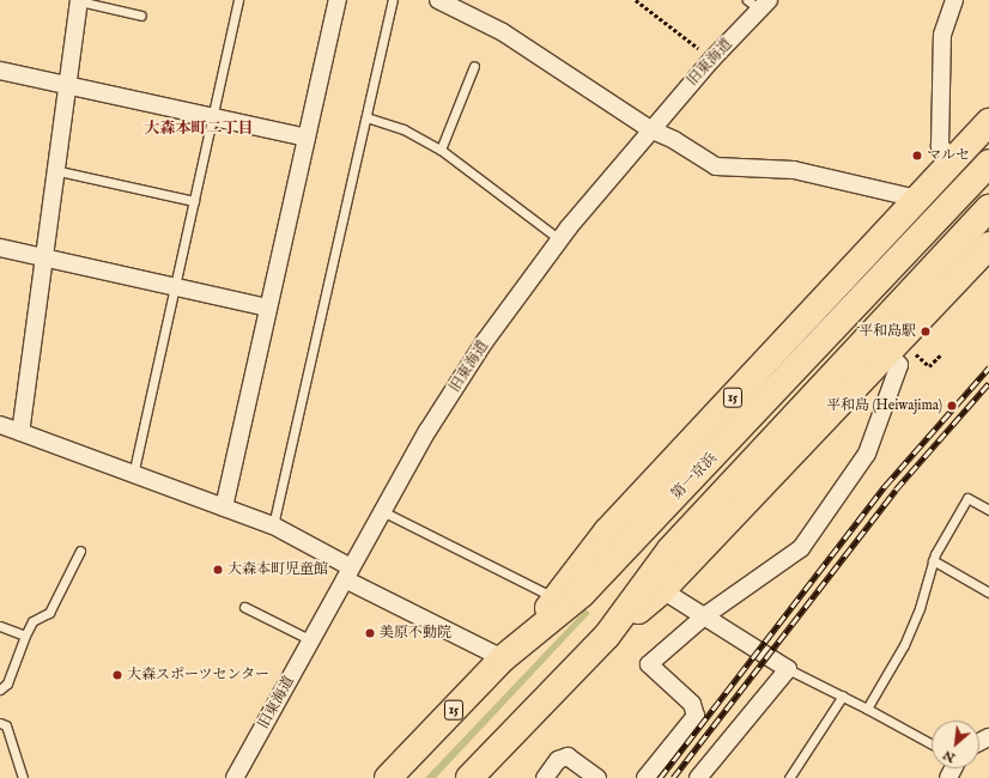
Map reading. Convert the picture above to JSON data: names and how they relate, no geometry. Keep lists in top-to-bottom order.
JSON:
{
  "streets": {
    "highway": ["15", "第一京浜"],
    "street": ["旧東海道"]
  },
  "crossings": [
    ["15", "第一京浜"]
  ],
  "districts": ["大森本町二丁目"],
  "places": [
    "マルセ",
    "平和島駅",
    "平和島 (Heiwajima)",
    "大森本町児童館",
    "美原不動院",
    "大森スポーツセンター"
  ],
  "north": "bottom left"
}
